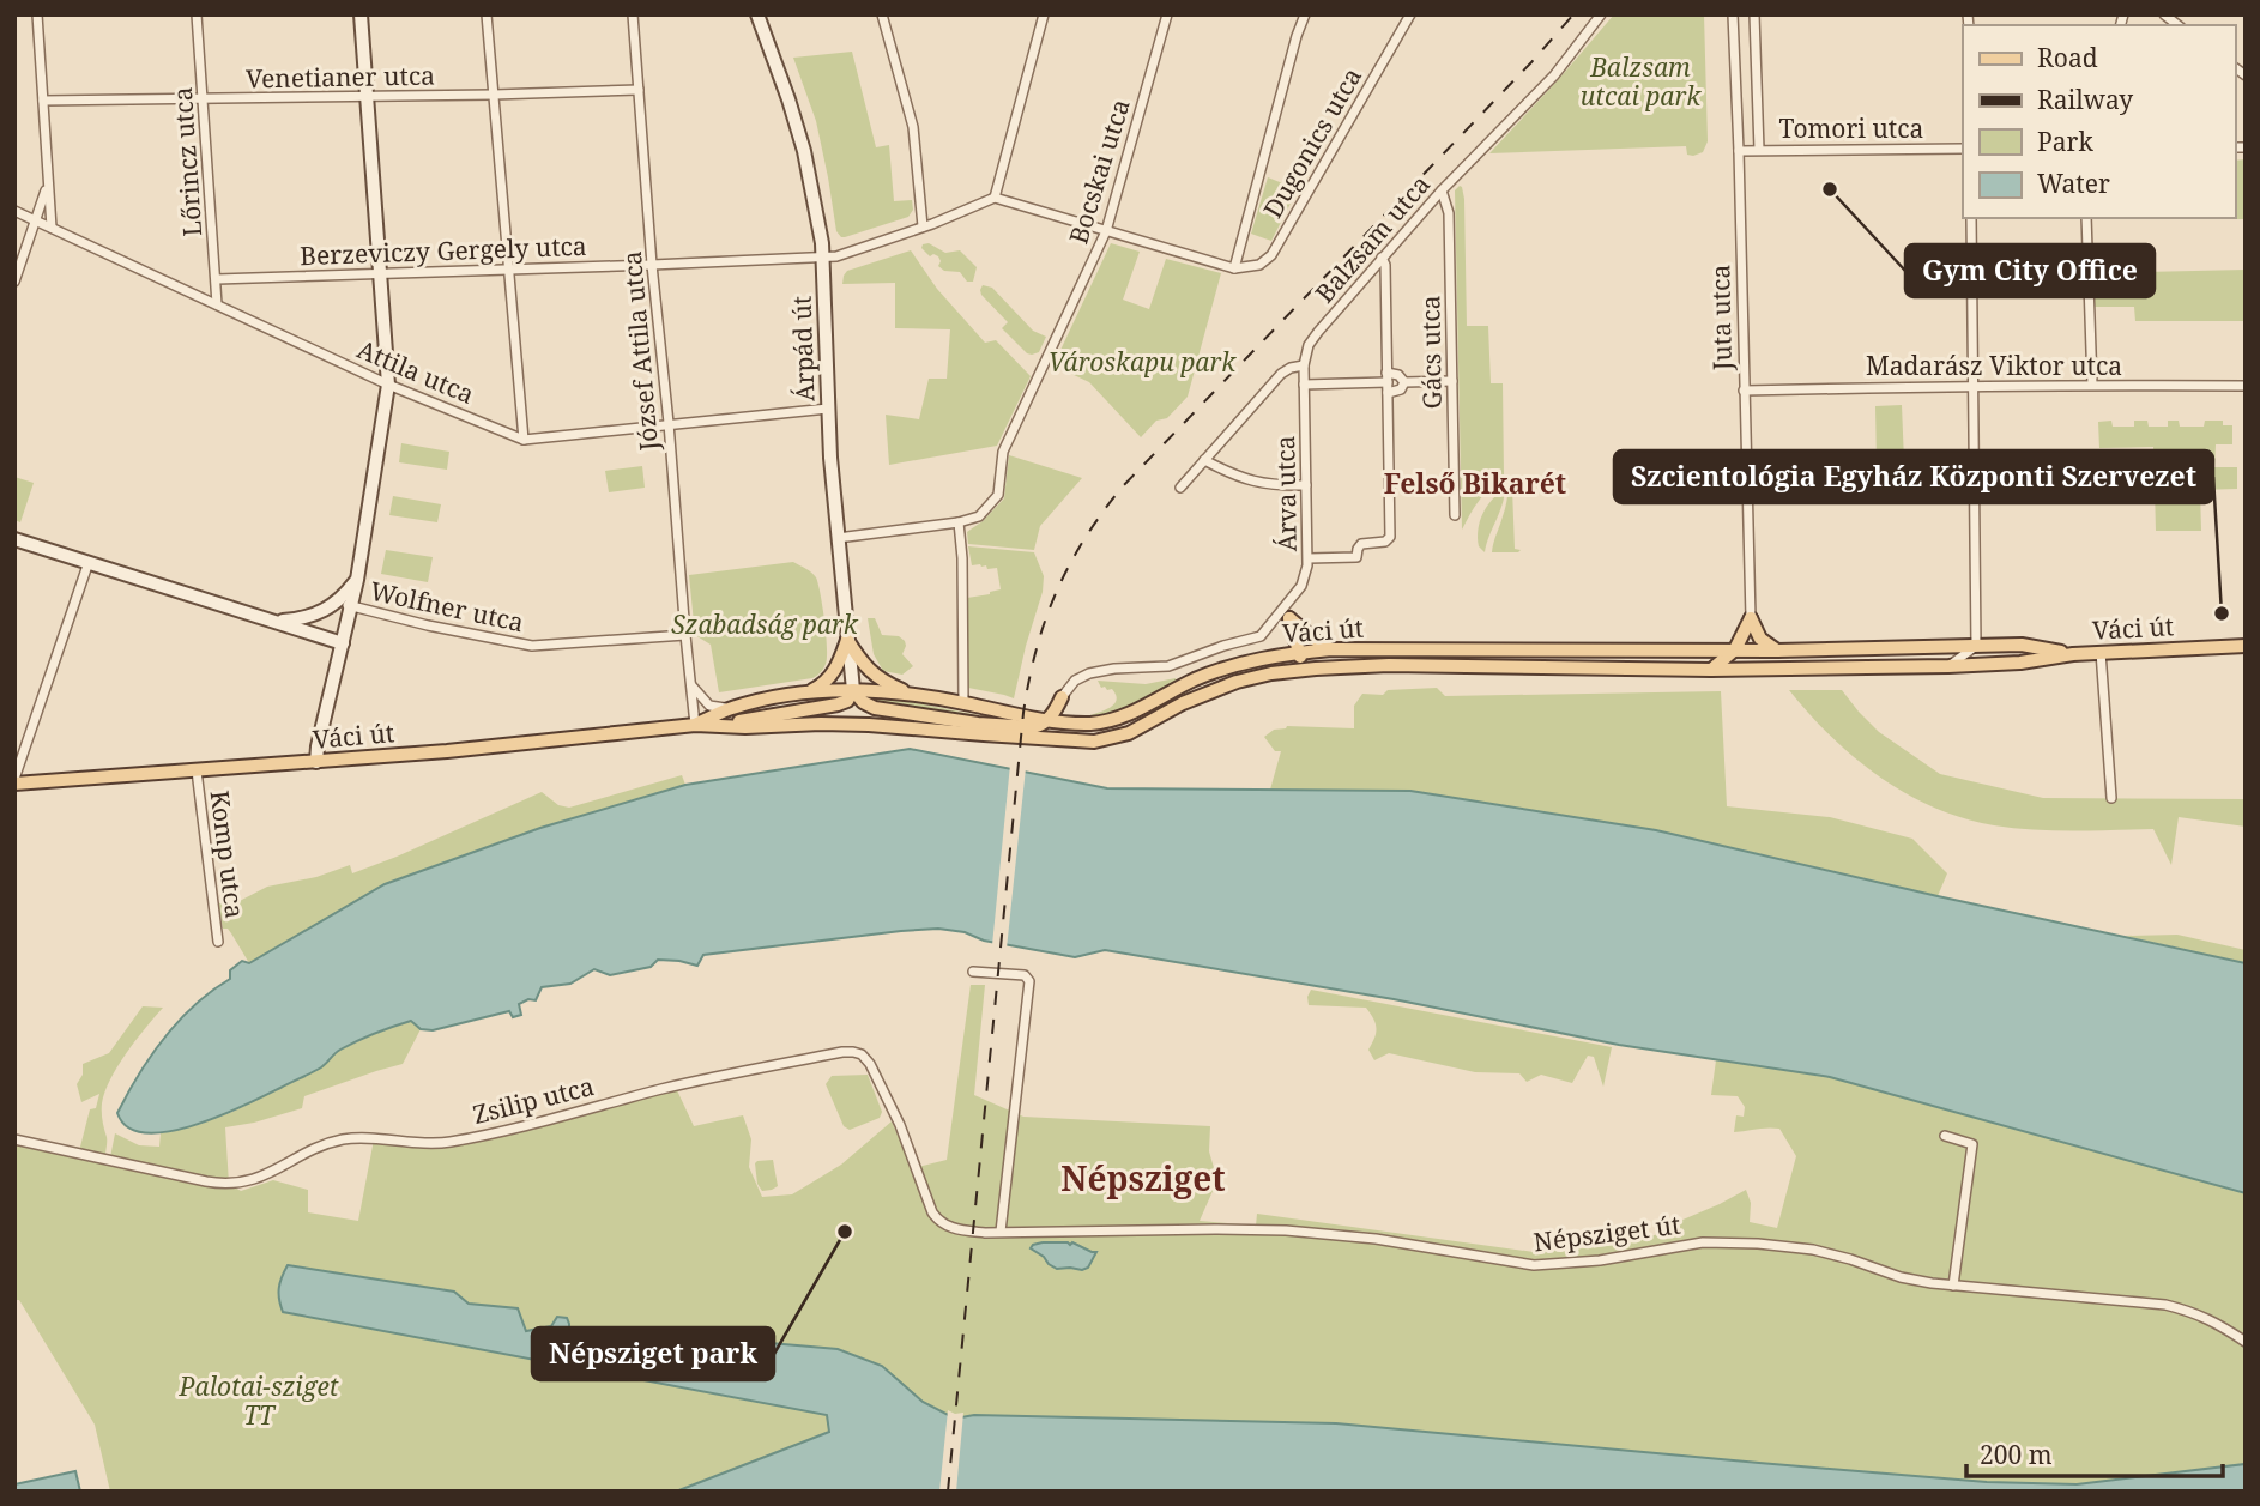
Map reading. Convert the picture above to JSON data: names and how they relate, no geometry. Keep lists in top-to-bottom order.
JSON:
{
  "streets": {
    "main road": ["Váci út"],
    "street": [
      "Venetianer utca",
      "Tomori utca",
      "Dugonics utca",
      "Lőrincz utca",
      "Bocskai utca",
      "Balzsam utca",
      "Berzeviczy Gergely utca",
      "Juta utca",
      "Árpád út",
      "József Attila utca",
      "Gács utca",
      "Madarász Viktor utca",
      "Attila utca",
      "Árva utca",
      "Wolfner utca",
      "Komp utca",
      "Zsilip utca",
      "Népsziget út"
    ]
  },
  "crossings": [
    ["Venetianer utca", "Lőrincz utca"],
    ["Venetianer utca", "József Attila utca"],
    ["Tomori utca", "Juta utca"],
    ["Lőrincz utca", "Berzeviczy Gergely utca"],
    ["Lőrincz utca", "Attila utca"],
    ["Balzsam utca", "Gács utca"],
    ["Balzsam utca", "Árva utca"],
    ["Berzeviczy Gergely utca", "Árpád út"],
    ["Berzeviczy Gergely utca", "József Attila utca"],
    ["Juta utca", "Madarász Viktor utca"],
    ["Árpád út", "Attila utca"],
    ["Árpád út", "Váci út"],
    ["József Attila utca", "Attila utca"],
    ["József Attila utca", "Wolfner utca"],
    ["József Attila utca", "Váci út"],
    ["Váci út", "Komp utca"],
    ["Zsilip utca", "Népsziget út"]
  ],
  "districts": ["Felső Bikarét", "Népsziget"],
  "parks": [
    "Balzsam utcai park",
    "Városkapu park",
    "Szabadság park",
    "Palotai-sziget TT"
  ],
  "places": ["Gym City Office", "Szcientológia Egyház Központi Szervezet", "Népsziget park"],
  "legend": [
    "Road",
    "Railway",
    "Park",
    "Water"
  ],
  "scale_bar": "200 m"
}
